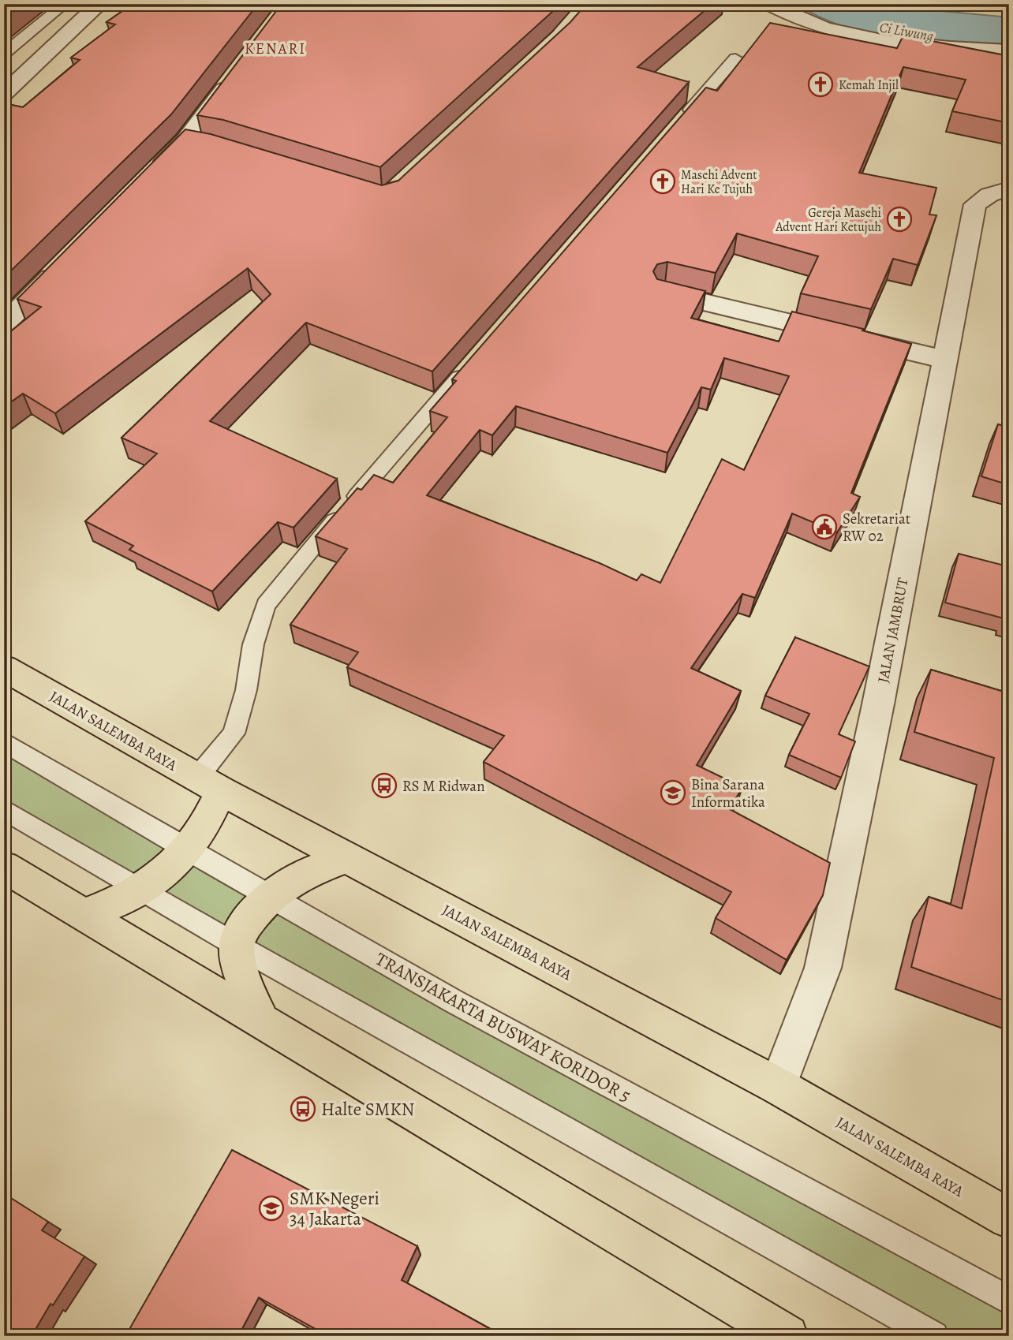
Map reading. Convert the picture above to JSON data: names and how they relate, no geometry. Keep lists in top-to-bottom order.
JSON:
{
  "streets": {
    "main road": ["JALAN SALEMBA RAYA"],
    "street": ["JALAN JAMBRUT"],
    "lane": ["TRANSJAKARTA BUSWAY KORIDOR 5"]
  },
  "crossings": [
    ["JALAN JAMBRUT", "JALAN SALEMBA RAYA"]
  ],
  "districts": ["KENARI"],
  "water": ["Ci Liwung"],
  "places": {
    "church": ["Kemah Injil", "Masehi Advent Hari Ke Tujuh", "Gereja Masehi Advent Hari Ketujuh"],
    "public building": ["Sekretariat RW 02"],
    "bus stop": ["RS M Ridwan", "Halte SMKN"],
    "school or university": ["Bina Sarana Informatika", "SMK Negeri 34 Jakarta"]
  }
}
